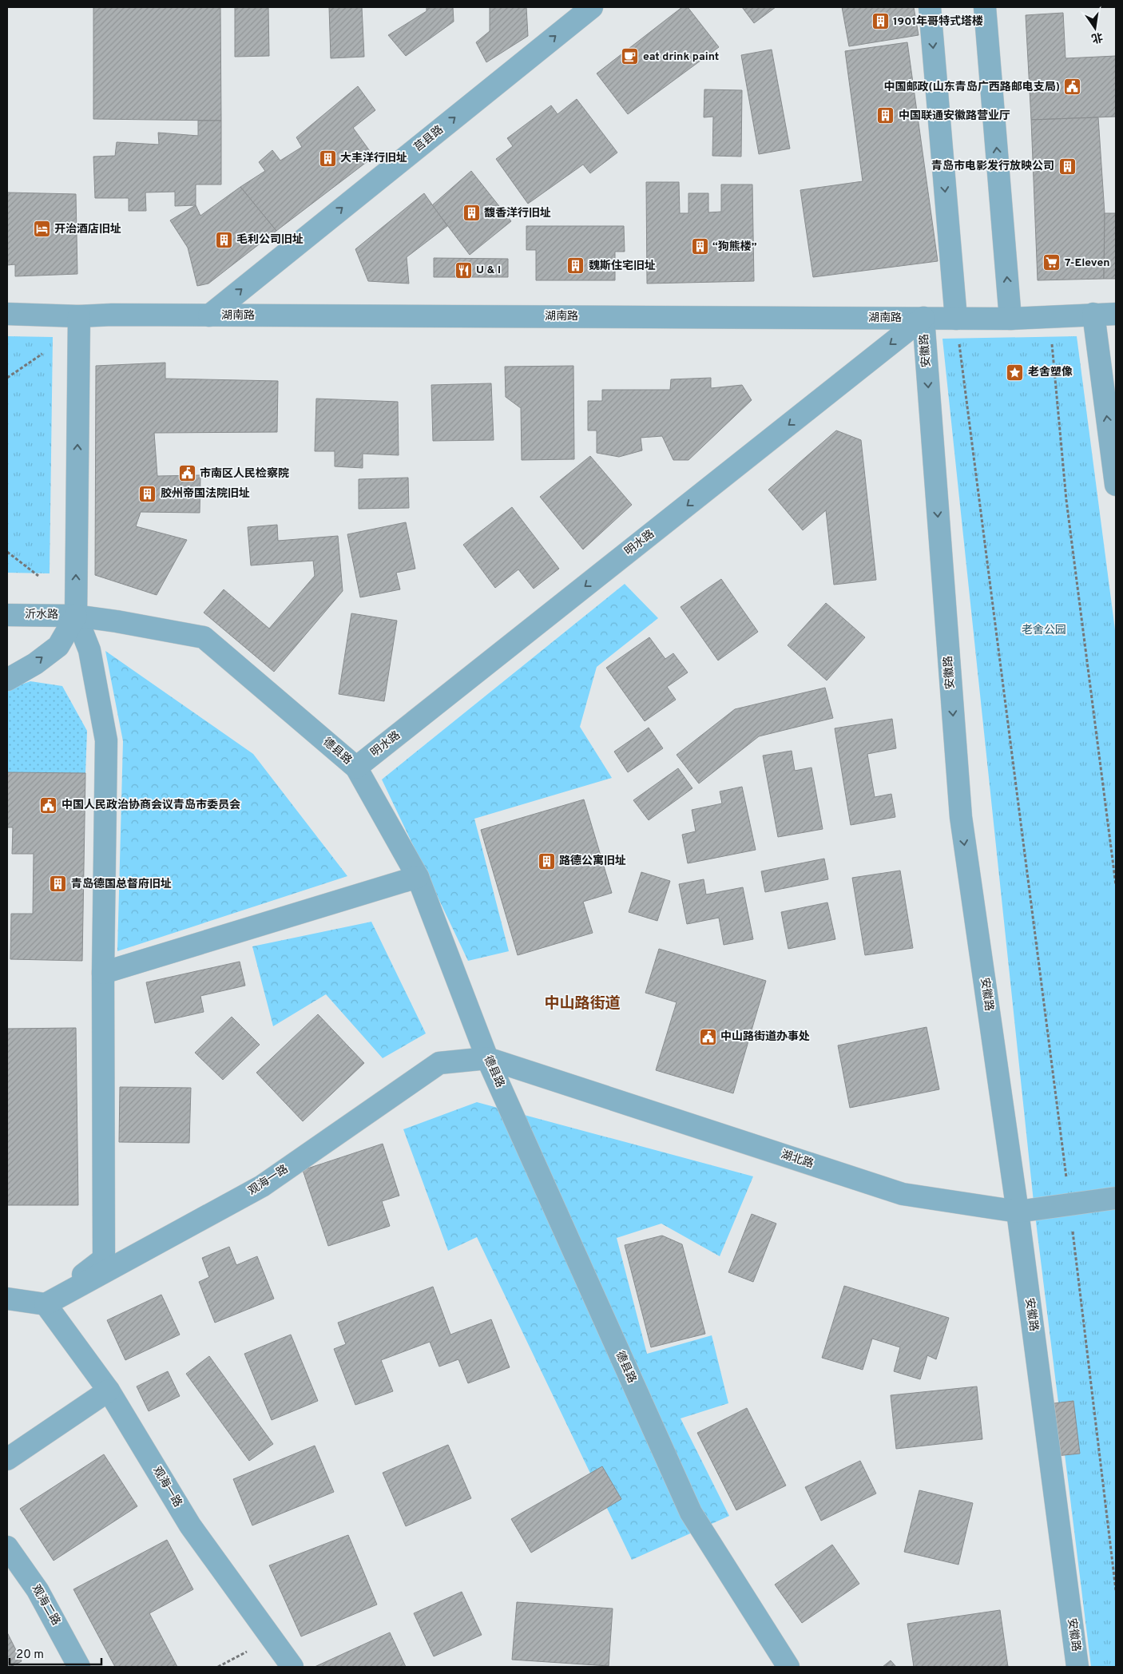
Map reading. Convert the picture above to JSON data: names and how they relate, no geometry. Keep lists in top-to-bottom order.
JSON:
{
  "streets": {
    "street": [
      "莒县路",
      "湖南路",
      "安徽路",
      "明水路",
      "沂水路",
      "德县路",
      "湖北路",
      "观海一路",
      "观海二路"
    ]
  },
  "crossings": [
    ["莒县路", "湖南路"],
    ["湖南路", "安徽路"],
    ["湖南路", "明水路"],
    ["安徽路", "明水路"],
    ["安徽路", "湖北路"],
    ["明水路", "德县路"],
    ["沂水路", "德县路"],
    ["德县路", "湖北路"],
    ["德县路", "观海一路"],
    ["湖北路", "观海一路"]
  ],
  "one_way": ["莒县路", "安徽路", "明水路"],
  "districts": ["中山路街道"],
  "parks": ["老舍公园"],
  "places": {
    "building": [
      "1901年哥特式塔楼",
      "中国联通安徽路营业厅",
      "大丰洋行旧址",
      "青岛市电影发行放映公司",
      "馥香洋行旧址",
      "毛利公司旧址",
      "“狗熊楼”",
      "魏斯住宅旧址",
      "胶州帝国法院旧址",
      "路德公寓旧址",
      "青岛德国总督府旧址"
    ],
    "cafe": ["eat drink paint"],
    "public building": [
      "中国邮政(山东青岛广西路邮电支局)",
      "市南区人民检察院",
      "中国人民政治协商会议青岛市委员会",
      "中山路街道办事处"
    ],
    "hotel": ["开治酒店旧址"],
    "supermarket": ["7-Eleven"],
    "restaurant": ["U & I"],
    "place": ["老舍塑像"]
  },
  "scale_bar": "20 m",
  "north": "bottom"
}
